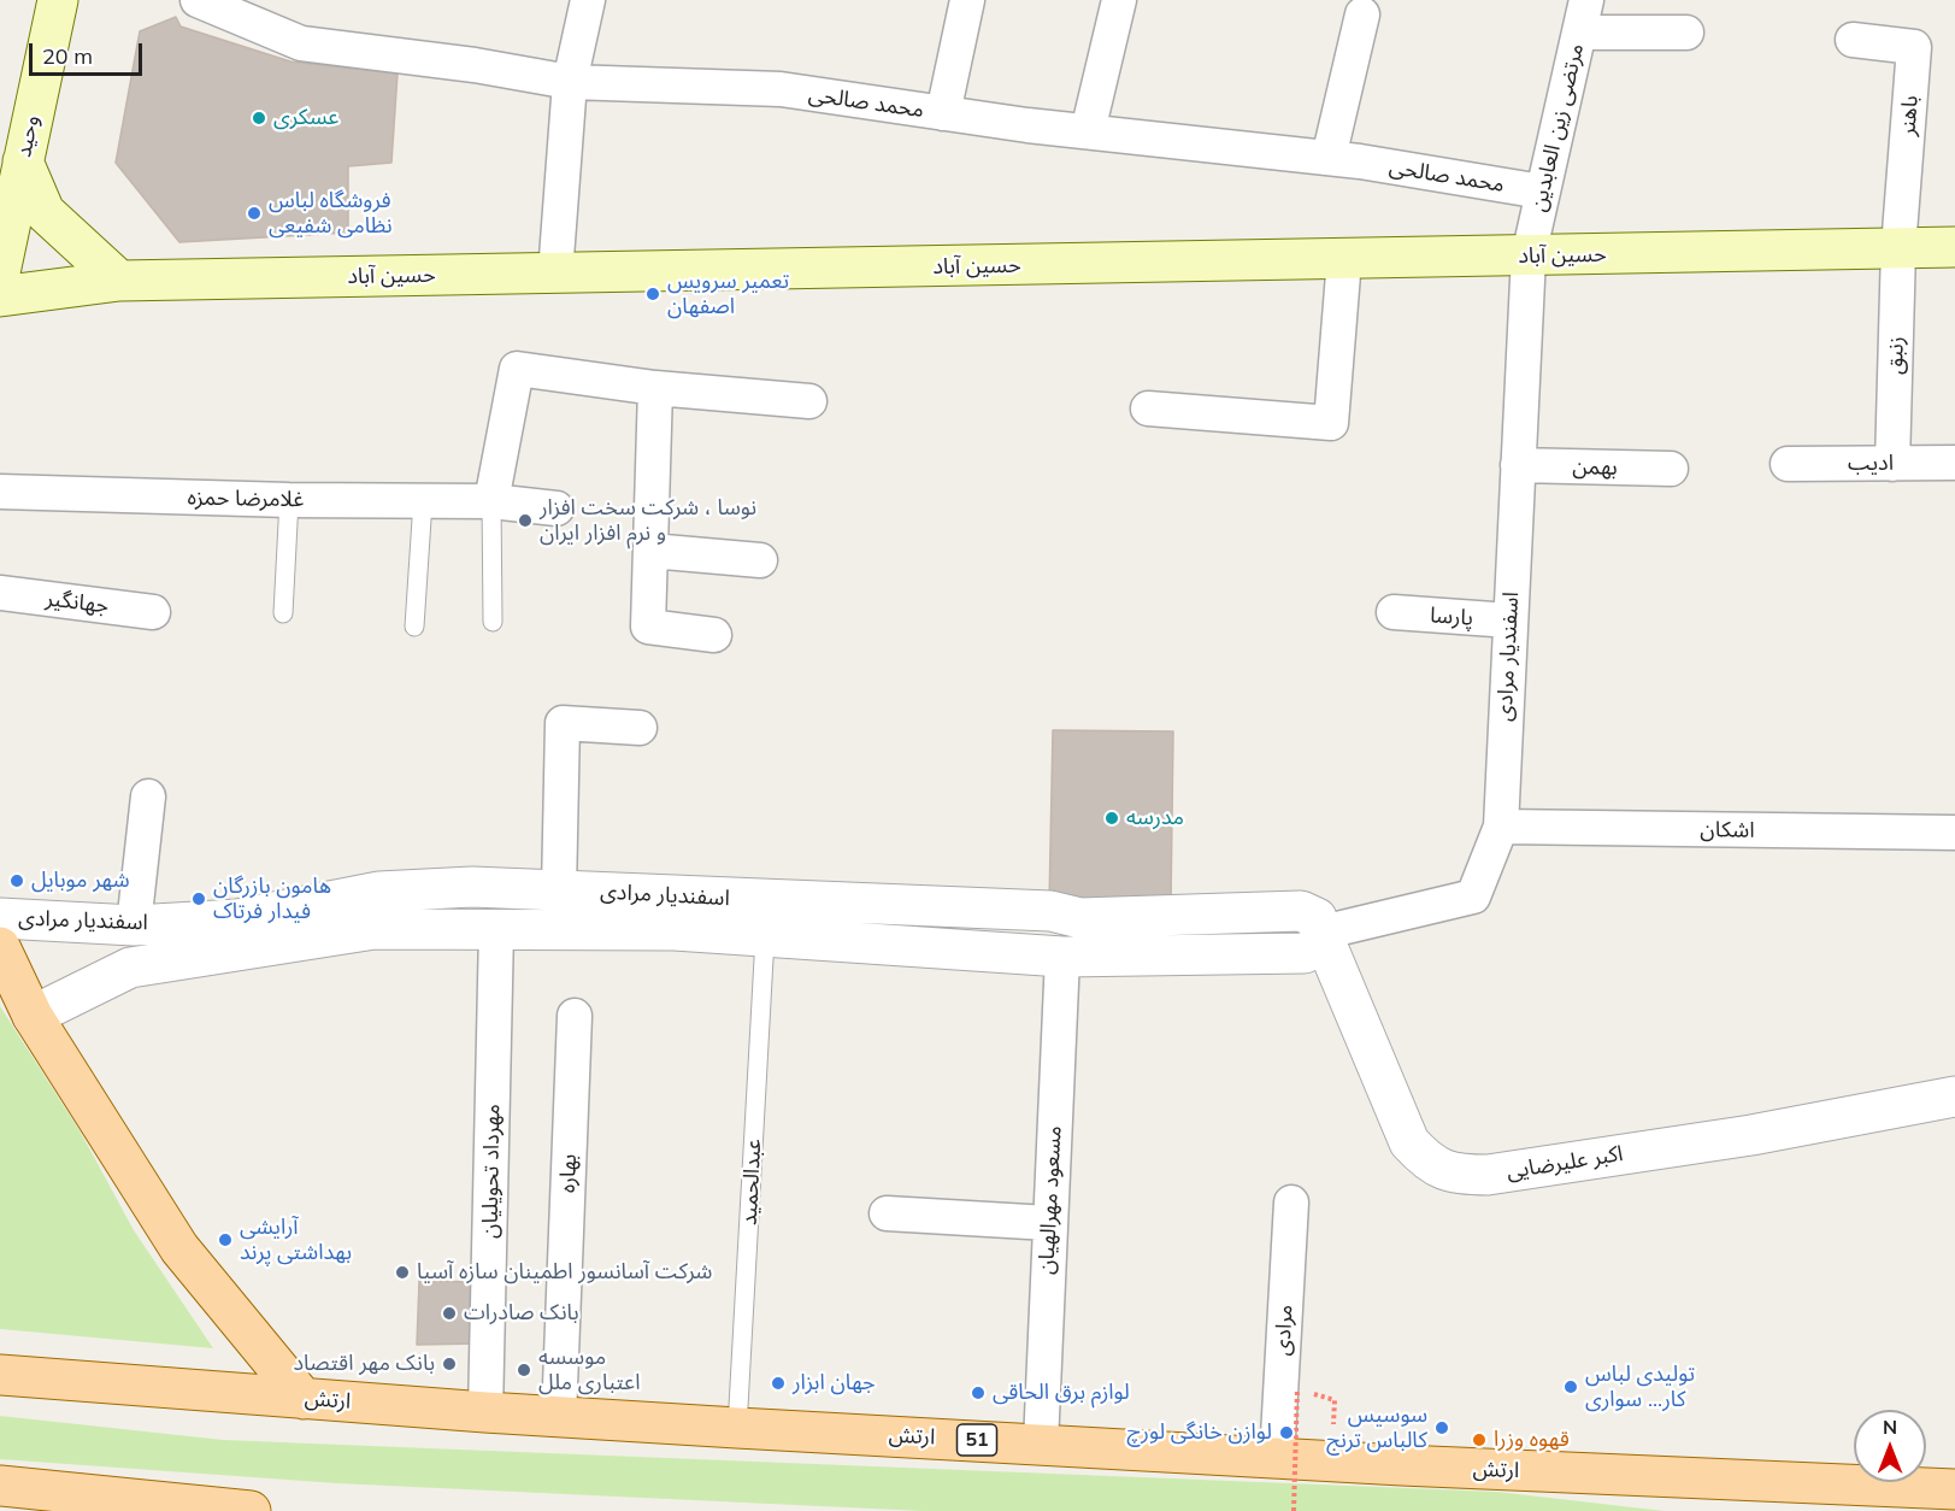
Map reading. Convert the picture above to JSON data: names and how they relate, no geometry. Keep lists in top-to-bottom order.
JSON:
{
  "streets": {
    "main road": [
      "وحید",
      "حسین آباد",
      "ارتش",
      "51"
    ],
    "street": [
      "محمد صالحی",
      "باهنر",
      "مرتضی زین العابدین",
      "زنبق",
      "ادیب",
      "بهمن",
      "غلامرضا حمزه",
      "جهانگیر",
      "پارسا",
      "اسفندیار مرادی",
      "اشکان",
      "اکبر علیرضایی",
      "مهرداد تحویلیان",
      "بهاره",
      "مسعود مهرالهیان",
      "مرادی"
    ],
    "lane": ["عبدالحمید"]
  },
  "crossings": [
    ["محمد صالحی", "مرتضی زین العابدین"],
    ["باهنر", "حسین آباد"],
    ["باهنر", "زنبق"],
    ["مرتضی زین العابدین", "حسین آباد"],
    ["مرتضی زین العابدین", "اسفندیار مرادی"],
    ["حسین آباد", "زنبق"],
    ["حسین آباد", "اسفندیار مرادی"],
    ["زنبق", "ادیب"],
    ["بهمن", "اسفندیار مرادی"],
    ["پارسا", "اسفندیار مرادی"],
    ["اسفندیار مرادی", "اشکان"],
    ["اسفندیار مرادی", "اکبر علیرضایی"],
    ["اسفندیار مرادی", "مهرداد تحویلیان"],
    ["اسفندیار مرادی", "عبدالحمید"],
    ["اسفندیار مرادی", "مسعود مهرالهیان"],
    ["مهرداد تحویلیان", "ارتش"],
    ["بهاره", "ارتش"],
    ["عبدالحمید", "ارتش"],
    ["مسعود مهرالهیان", "ارتش"],
    ["مرادی", "ارتش"]
  ],
  "places": [
    "عسکری",
    "فروشگاه لباس نظامی شفیعی",
    "تعمیر سرویس اصفهان",
    "نوسا ، شرکت سخت افزار و نرم افزار ایران",
    "مدرسه",
    "شهر موبایل",
    "هامون بازرگان فیدار فرتاک",
    "آرایشی بهداشتی پرند",
    "شرکت آسانسور اطمینان سازه آسیا",
    "بانک صادرات",
    "بانک مهر اقتصاد",
    "موسسه اعتباری ملل",
    "جهان ابزار",
    "تولیدی لباس کار... سواری",
    "لوازم برق الحاقی",
    "سوسیس کالباس ترنج",
    "لوازن خانگی لورچ",
    "قهوه وزرا"
  ],
  "scale_bar": "20 m",
  "north": "top"
}
